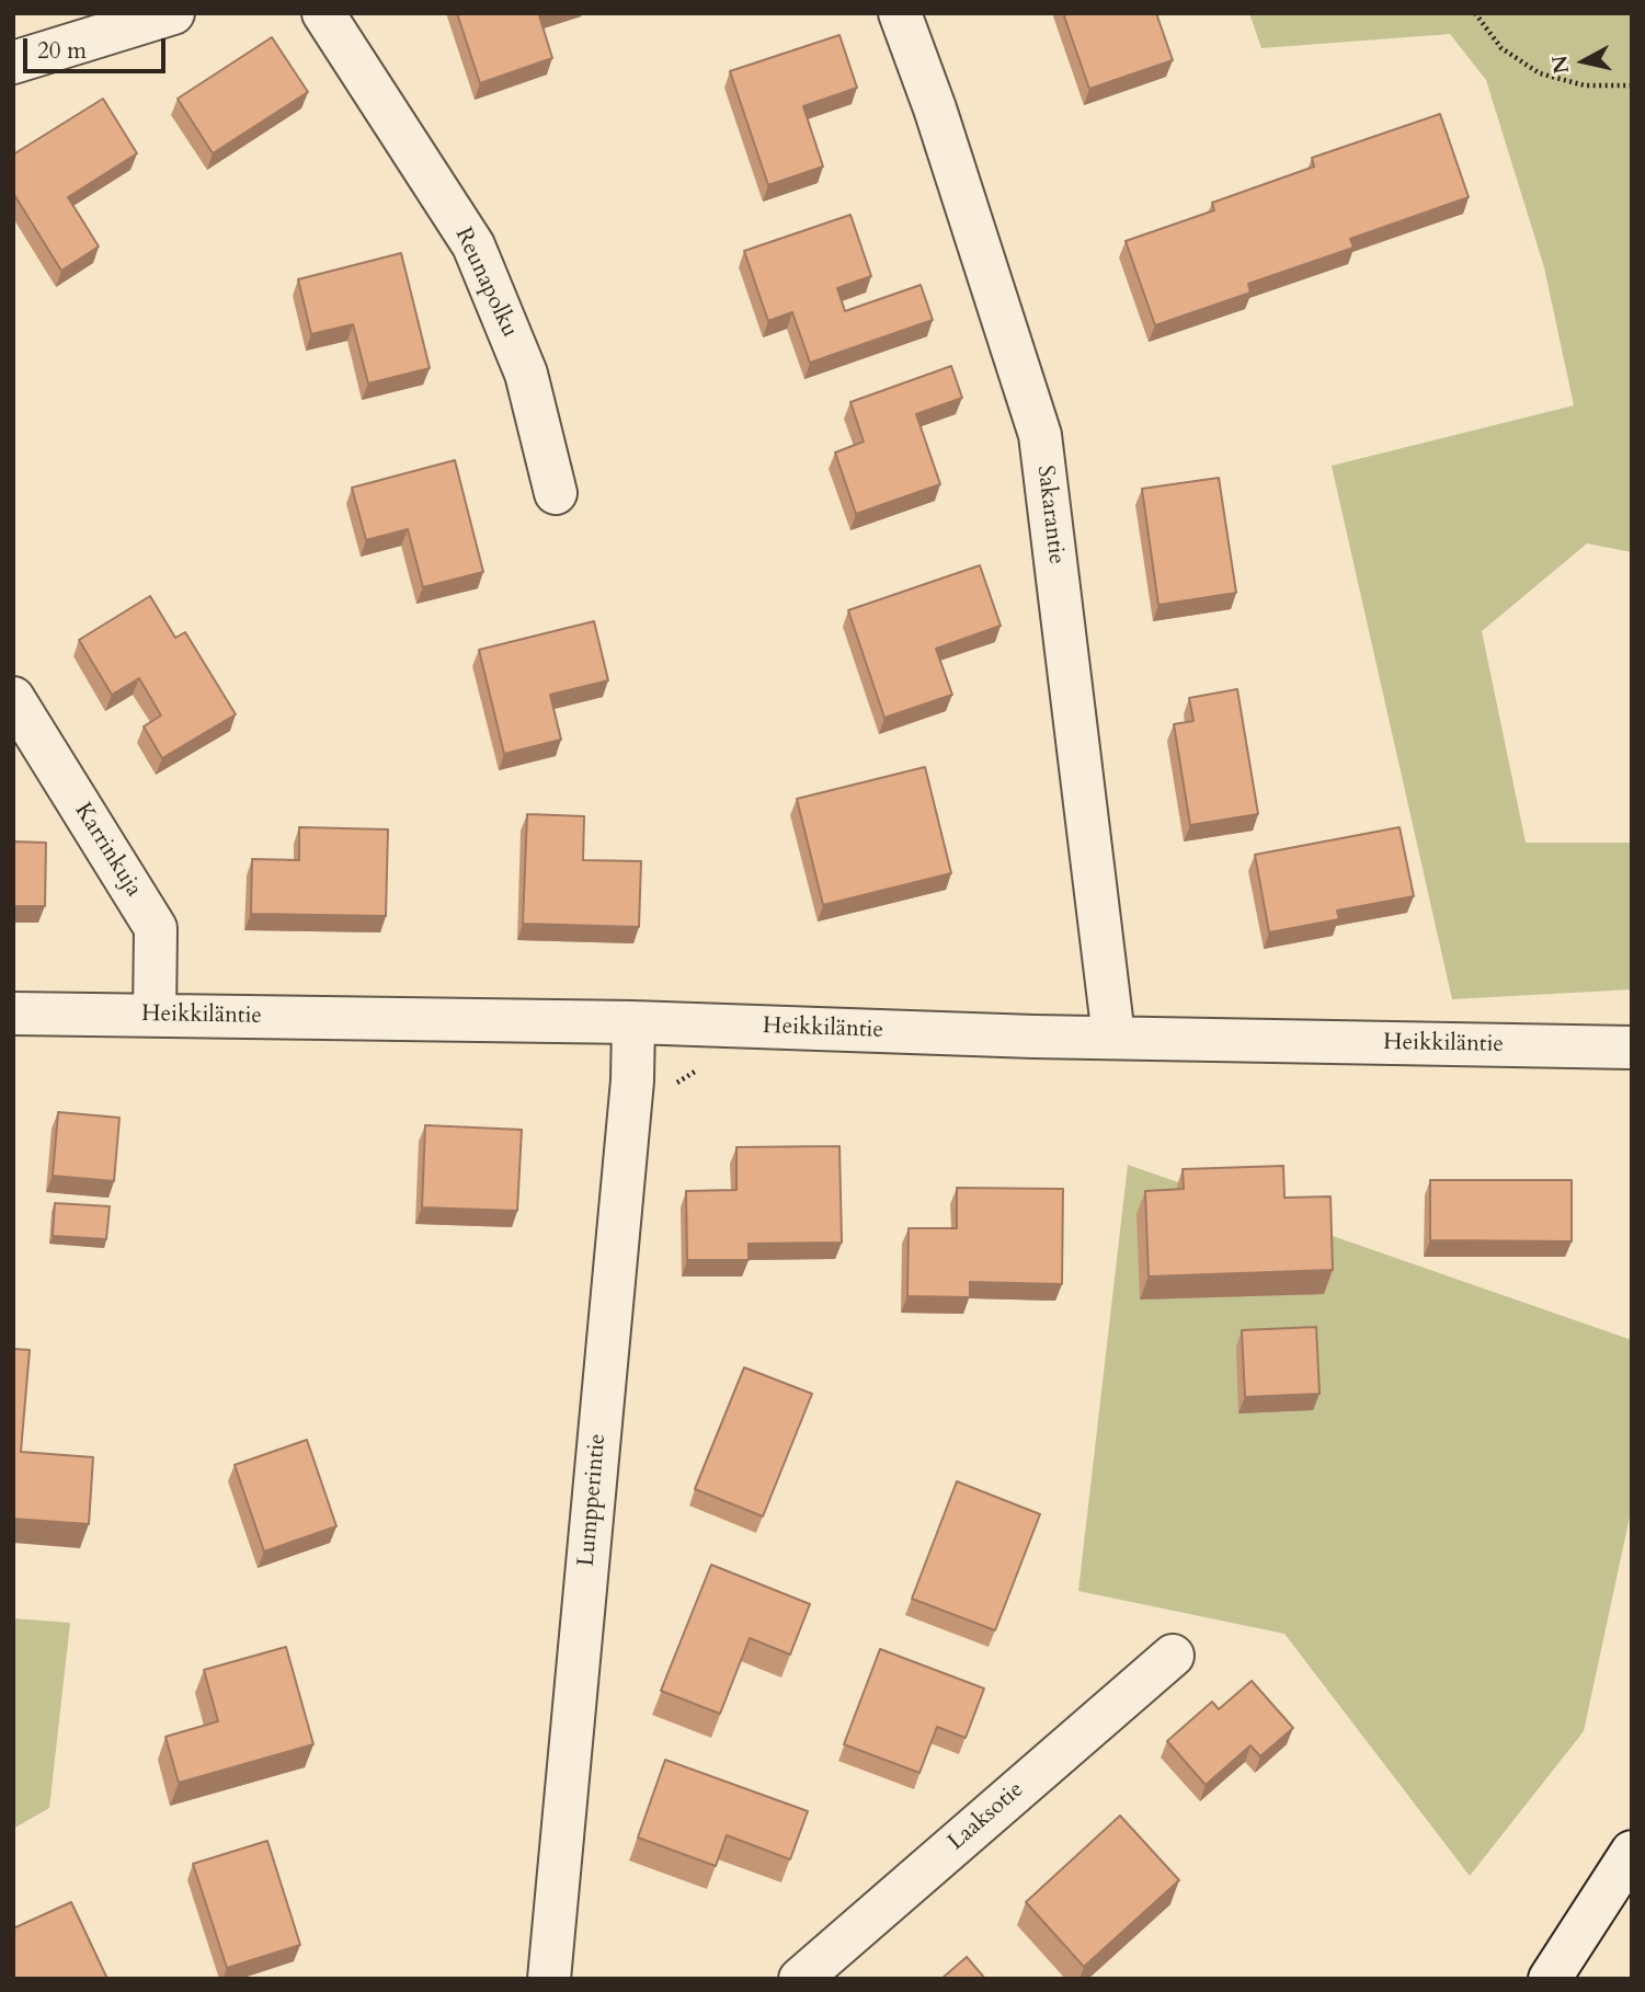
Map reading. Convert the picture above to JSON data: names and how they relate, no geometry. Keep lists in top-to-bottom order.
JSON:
{
  "streets": {
    "street": [
      "Reunapolku",
      "Sakarantie",
      "Karrinkuja",
      "Heikkiläntie",
      "Lumpperintie",
      "Laaksotie"
    ]
  },
  "crossings": [
    ["Sakarantie", "Heikkiläntie"],
    ["Karrinkuja", "Heikkiläntie"],
    ["Heikkiläntie", "Lumpperintie"]
  ],
  "scale_bar": "20 m",
  "north": "left"
}
